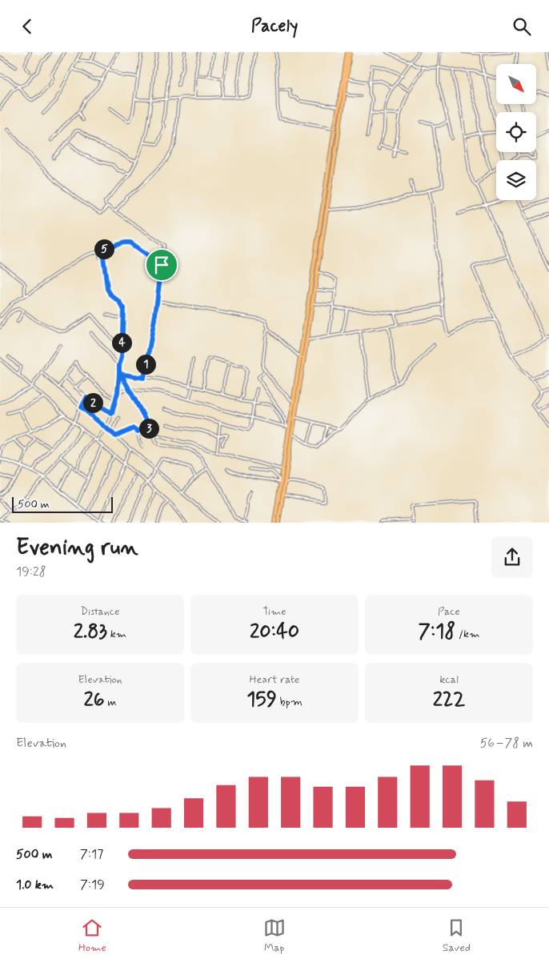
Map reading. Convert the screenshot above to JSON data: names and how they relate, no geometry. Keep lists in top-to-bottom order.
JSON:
{
  "scale_bar": "500 m",
  "north": "bottom right",
  "page": {
    "header": "Pacely",
    "pins": [
      "5",
      "4",
      "1",
      "2",
      "3"
    ],
    "scale": "500 m",
    "heading": ["Evening run", "19:28"],
    "stats": [
      ["Distance", "2.83 km"],
      ["Time", "20:40"],
      ["Pace", "7:18 /km"],
      ["Elevation", "26 m"],
      ["Heart rate", "159 bpm"],
      ["kcal", "222"]
    ],
    "chart": ["Elevation", "56–78 m"],
    "list": [
      {
        "name": "500 m",
        "note": "7:17"
      },
      {
        "name": "1.0 km",
        "note": "7:19"
      }
    ],
    "tabs": ["Home", "Map", "Saved"]
  }
}
